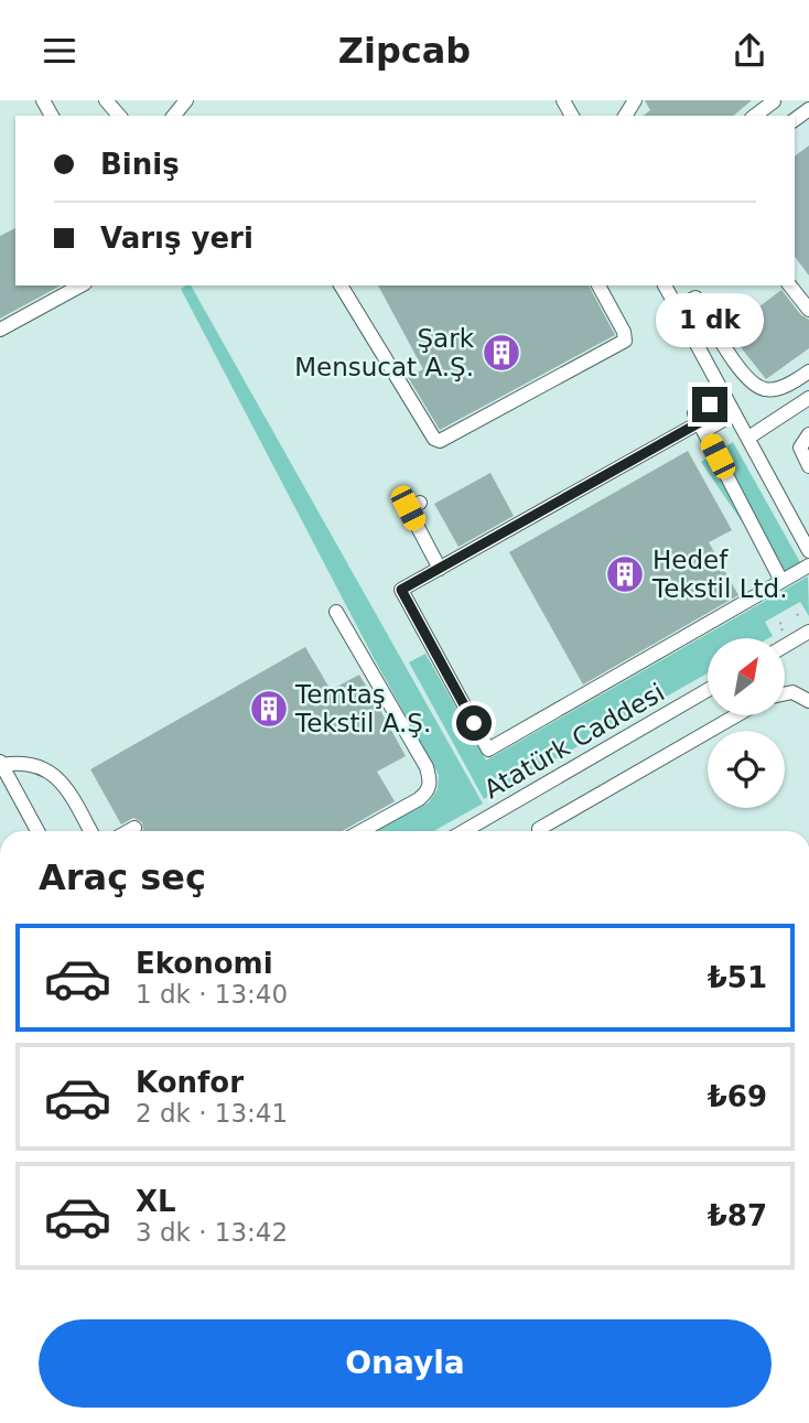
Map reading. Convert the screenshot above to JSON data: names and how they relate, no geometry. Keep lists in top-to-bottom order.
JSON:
{
  "streets": {
    "street": ["Atatürk Caddesi"]
  },
  "places": {
    "building": ["Şark Mensucat A.Ş.", "Hedef Tekstil Ltd.", "Temtaş Tekstil A.Ş."]
  },
  "north": "top right",
  "page": {
    "header": "Zipcab",
    "banner": ["Biniş", "Varış yeri"],
    "bubble": "1 dk",
    "heading": "Araç seç",
    "list": [
      {
        "name": "Ekonomi",
        "note": "1 dk · 13:40",
        "value": "₺51"
      },
      {
        "name": "Konfor",
        "note": "2 dk · 13:41",
        "value": "₺69"
      },
      {
        "name": "XL",
        "note": "3 dk · 13:42",
        "value": "₺87"
      }
    ],
    "buttons": "Onayla"
  }
}
